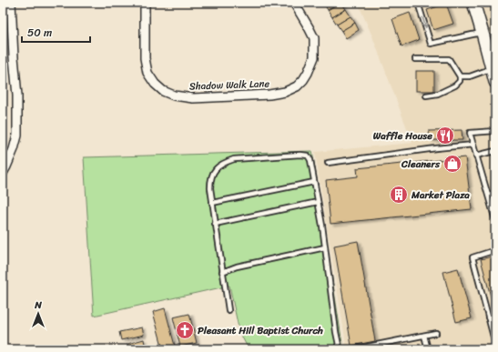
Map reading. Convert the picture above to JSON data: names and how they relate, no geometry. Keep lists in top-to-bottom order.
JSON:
{
  "streets": {
    "street": ["Shadow Walk Lane"]
  },
  "places": {
    "restaurant": ["Waffle House"],
    "shop": ["Cleaners"],
    "building": ["Market Plaza"],
    "church": ["Pleasant Hill Baptist Church"]
  },
  "scale_bar": "50 m",
  "north": "top"
}
